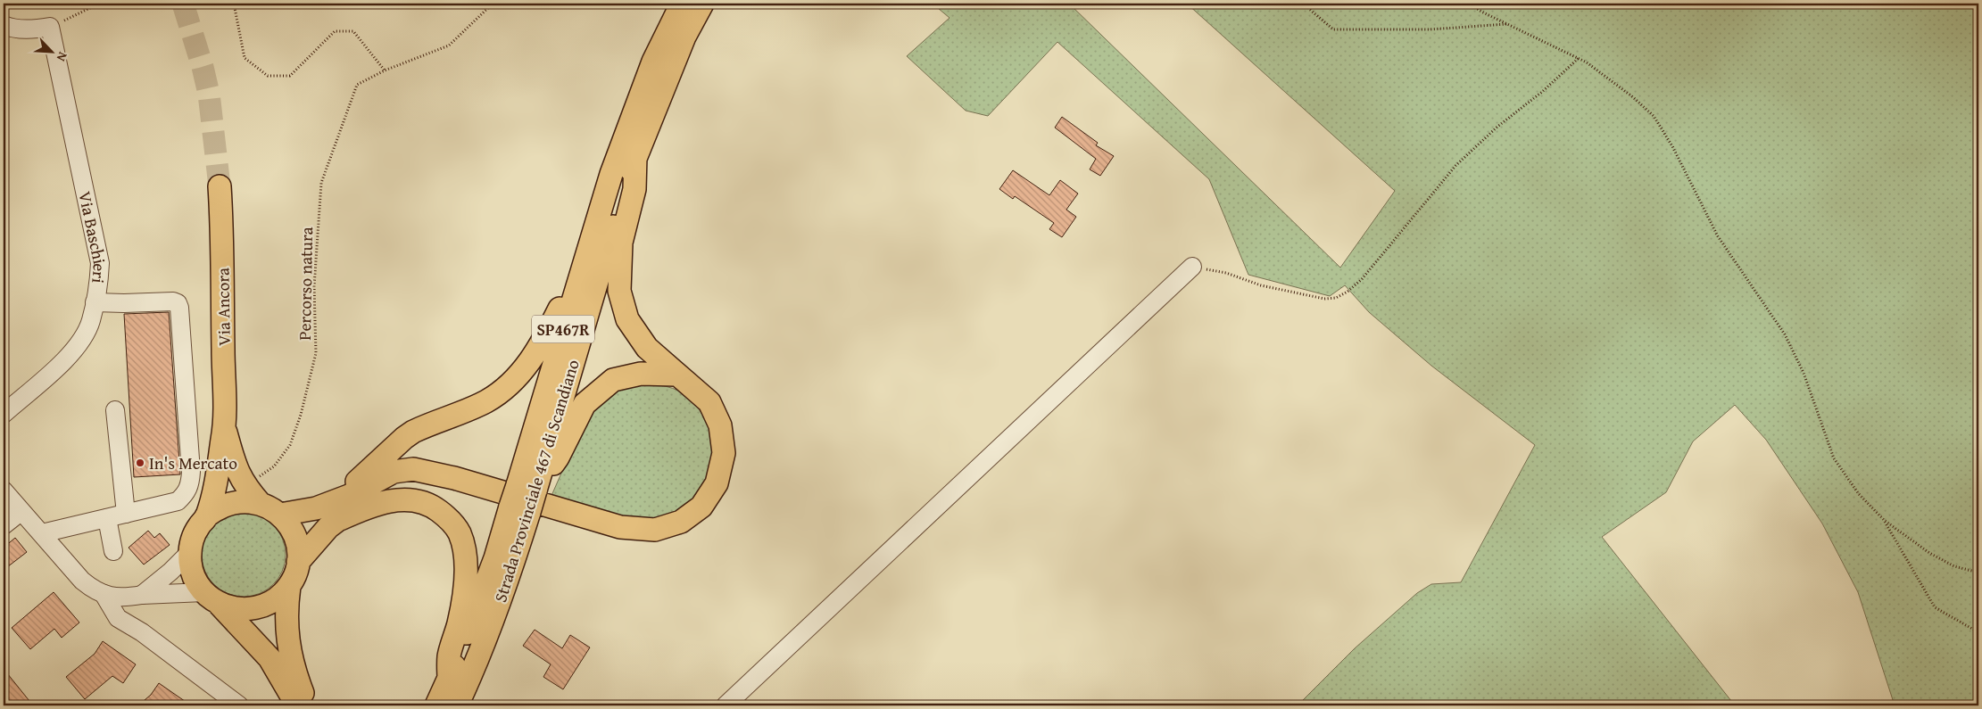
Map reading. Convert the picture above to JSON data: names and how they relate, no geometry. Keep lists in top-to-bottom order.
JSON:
{
  "streets": {
    "main road": ["Via Ancora", "SP467R", "Strada Provinciale 467 di Scandiano"],
    "street": ["Via Baschieri"],
    "path": ["Percorso natura"]
  },
  "places": ["In's Mercato"],
  "north": "bottom right"
}
